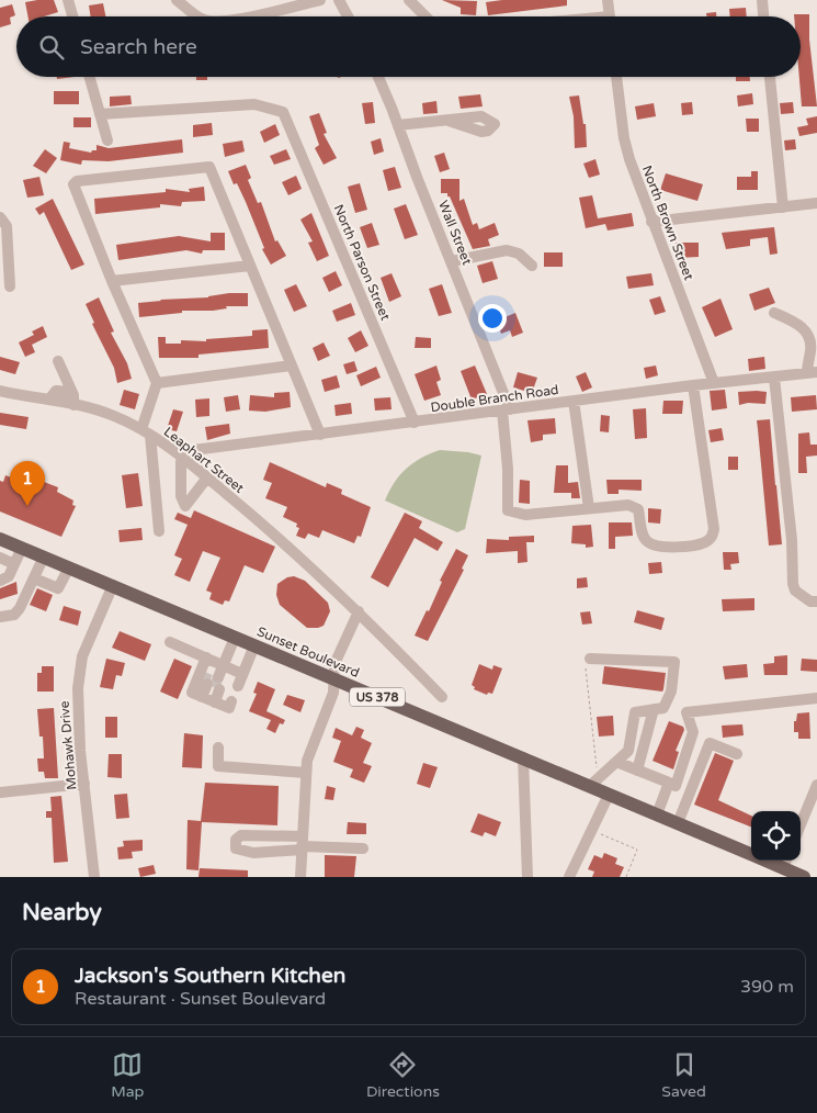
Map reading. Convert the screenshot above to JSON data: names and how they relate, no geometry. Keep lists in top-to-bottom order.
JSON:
{
  "streets": {
    "main road": ["Sunset Boulevard", "US 378"],
    "street": [
      "North Brown Street",
      "Wall Street",
      "North Parson Street",
      "Double Branch Road",
      "Leaphart Street",
      "Mohawk Drive"
    ]
  },
  "crossings": [
    ["North Brown Street", "Double Branch Road"],
    ["Wall Street", "Double Branch Road"],
    ["North Parson Street", "Double Branch Road"],
    ["Double Branch Road", "Leaphart Street"],
    ["Sunset Boulevard", "Mohawk Drive"]
  ],
  "page": {
    "search": "Search here",
    "pins": "1",
    "heading": "Nearby",
    "list": [
      {
        "mark": "1",
        "name": "Jackson's Southern Kitchen",
        "note": "Restaurant · Sunset Boulevard",
        "value": "390 m"
      }
    ],
    "nav": ["Map", "Directions", "Saved"]
  }
}
